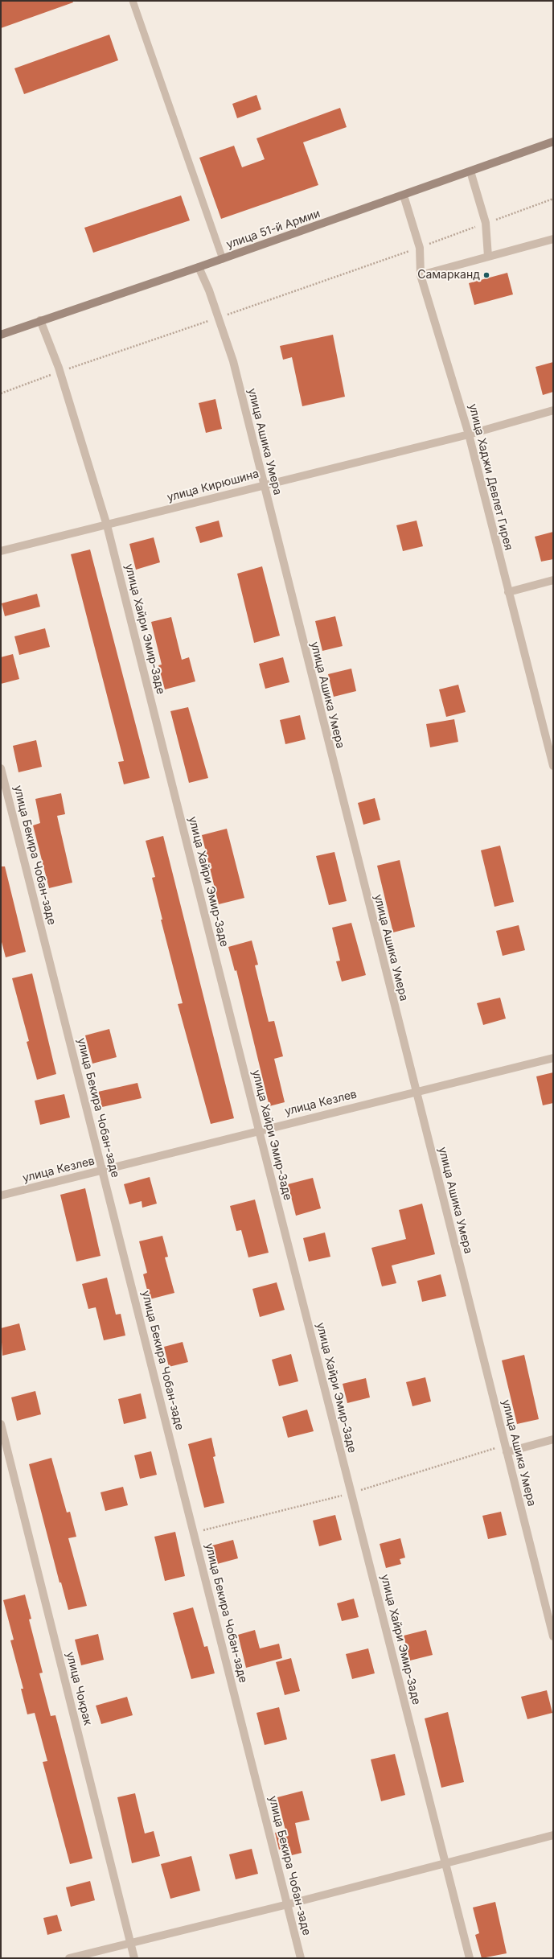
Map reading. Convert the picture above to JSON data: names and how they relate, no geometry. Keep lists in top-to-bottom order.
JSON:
{
  "streets": {
    "main road": ["улица 51-й Армии"],
    "street": [
      "улица Ашика Умера",
      "улица Хаджи Девлет Гирея",
      "улица Кирюшина",
      "улица Хайри Эмир-Заде",
      "улица Бекира Чобан-заде",
      "улица Кезлев",
      "улица Чокрак"
    ]
  },
  "crossings": [
    ["улица 51-й Армии", "улица Ашика Умера"],
    ["улица 51-й Армии", "улица Хаджи Девлет Гирея"],
    ["улица 51-й Армии", "улица Хайри Эмир-Заде"],
    ["улица Ашика Умера", "улица Кирюшина"],
    ["улица Ашика Умера", "улица Кезлев"],
    ["улица Хаджи Девлет Гирея", "улица Кирюшина"],
    ["улица Кирюшина", "улица Хайри Эмир-Заде"],
    ["улица Хайри Эмир-Заде", "улица Кезлев"],
    ["улица Бекира Чобан-заде", "улица Кезлев"]
  ],
  "places": ["Самарканд"]
}
